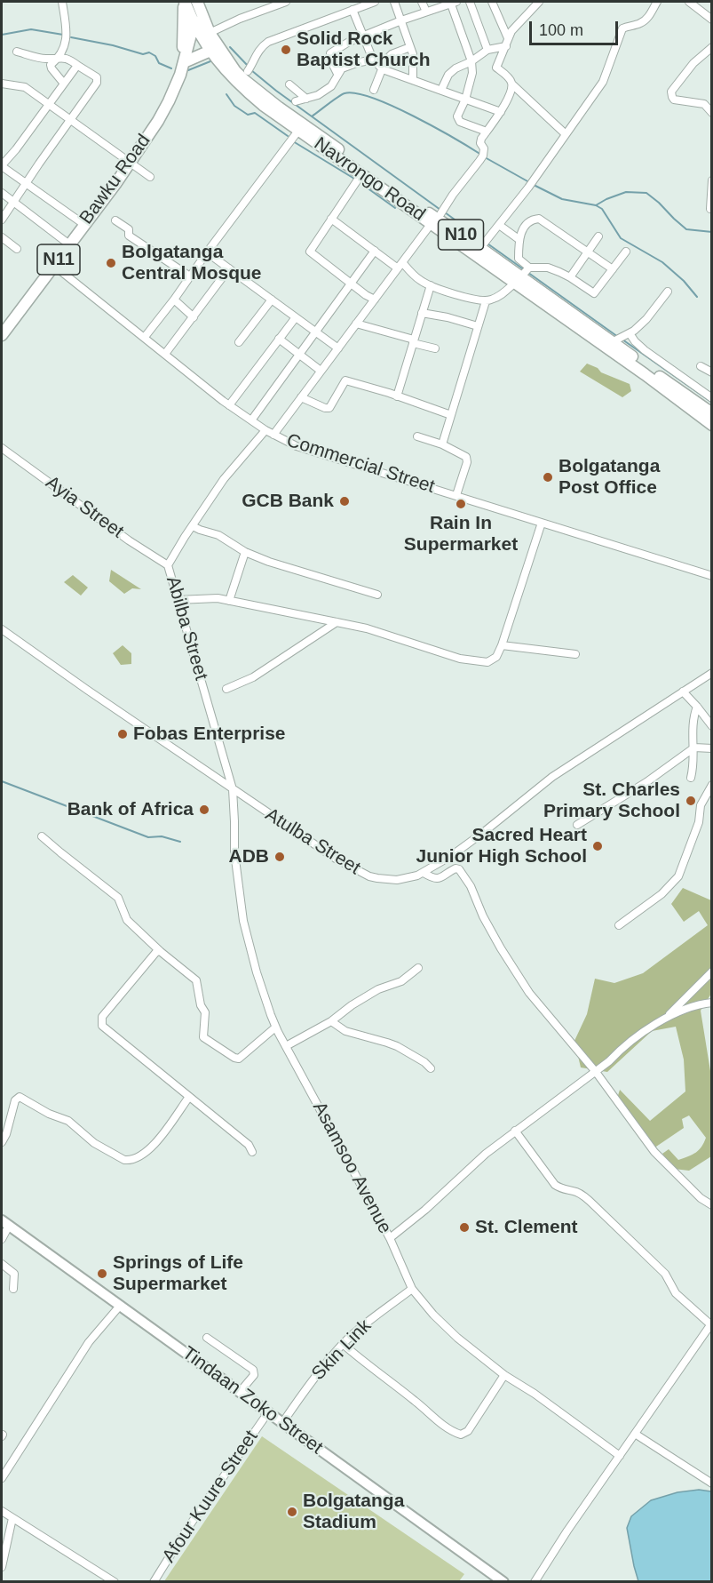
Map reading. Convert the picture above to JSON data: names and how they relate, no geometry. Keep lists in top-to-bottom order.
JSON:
{
  "streets": {
    "highway": [
      "Bawku Road",
      "Navrongo Road",
      "N10",
      "N11"
    ],
    "main road": ["Tindaan Zoko Street"],
    "street": [
      "Commercial Street",
      "Ayia Street",
      "Abilba Street",
      "Atulba Street",
      "Asamsoo Avenue",
      "Skin Link",
      "Afour Kuure Street"
    ]
  },
  "crossings": [
    ["Bawku Road", "Navrongo Road"],
    ["Bawku Road", "N11"],
    ["Bawku Road", "Commercial Street"],
    ["Navrongo Road", "N11"],
    ["Commercial Street", "Abilba Street"],
    ["Ayia Street", "Abilba Street"],
    ["Abilba Street", "Atulba Street"],
    ["Abilba Street", "Asamsoo Avenue"],
    ["Atulba Street", "Asamsoo Avenue"],
    ["Asamsoo Avenue", "Skin Link"],
    ["Skin Link", "Tindaan Zoko Street"],
    ["Tindaan Zoko Street", "Afour Kuure Street"]
  ],
  "places": [
    "Solid Rock Baptist Church",
    "Bolgatanga Central Mosque",
    "Bolgatanga Post Office",
    "GCB Bank",
    "Rain In Supermarket",
    "Fobas Enterprise",
    "St. Charles Primary School",
    "Bank of Africa",
    "Sacred Heart Junior High School",
    "ADB",
    "St. Clement",
    "Springs of Life Supermarket",
    "Bolgatanga Stadium"
  ],
  "scale_bar": "100 m"
}
